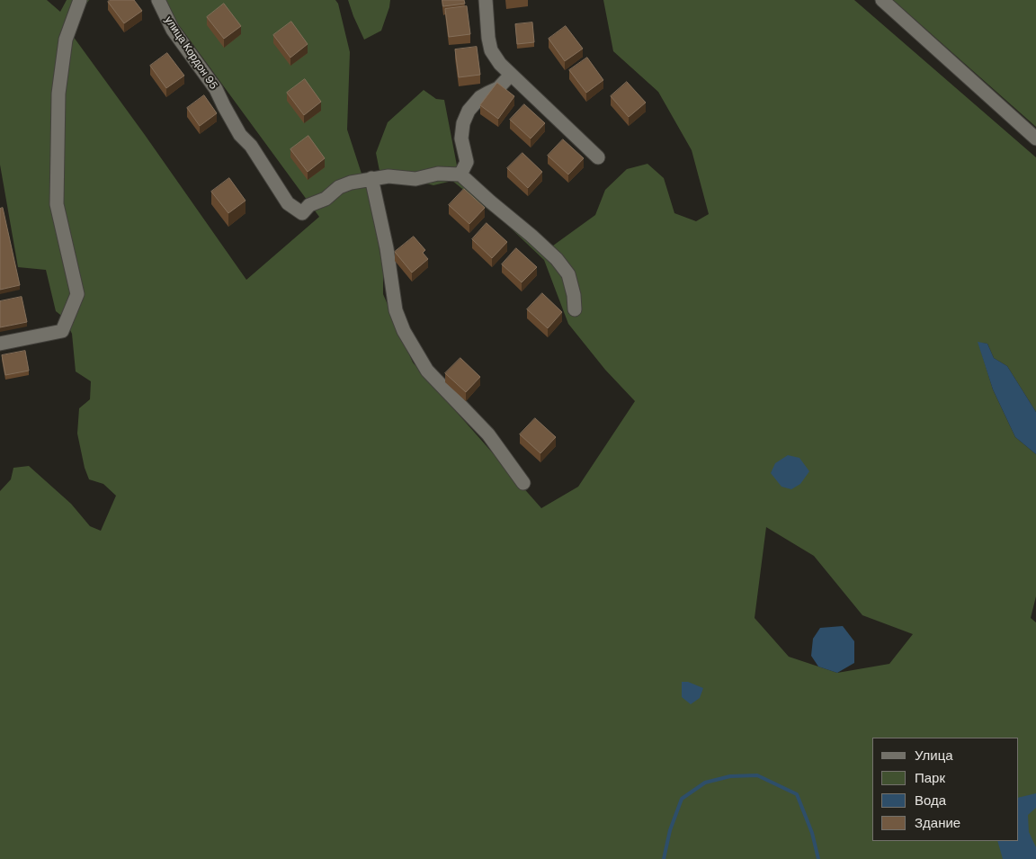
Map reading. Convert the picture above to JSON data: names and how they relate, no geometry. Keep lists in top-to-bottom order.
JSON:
{
  "streets": {
    "street": ["улица Кордон 95"]
  },
  "legend": [
    "Улица",
    "Парк",
    "Вода",
    "Здание"
  ]
}
